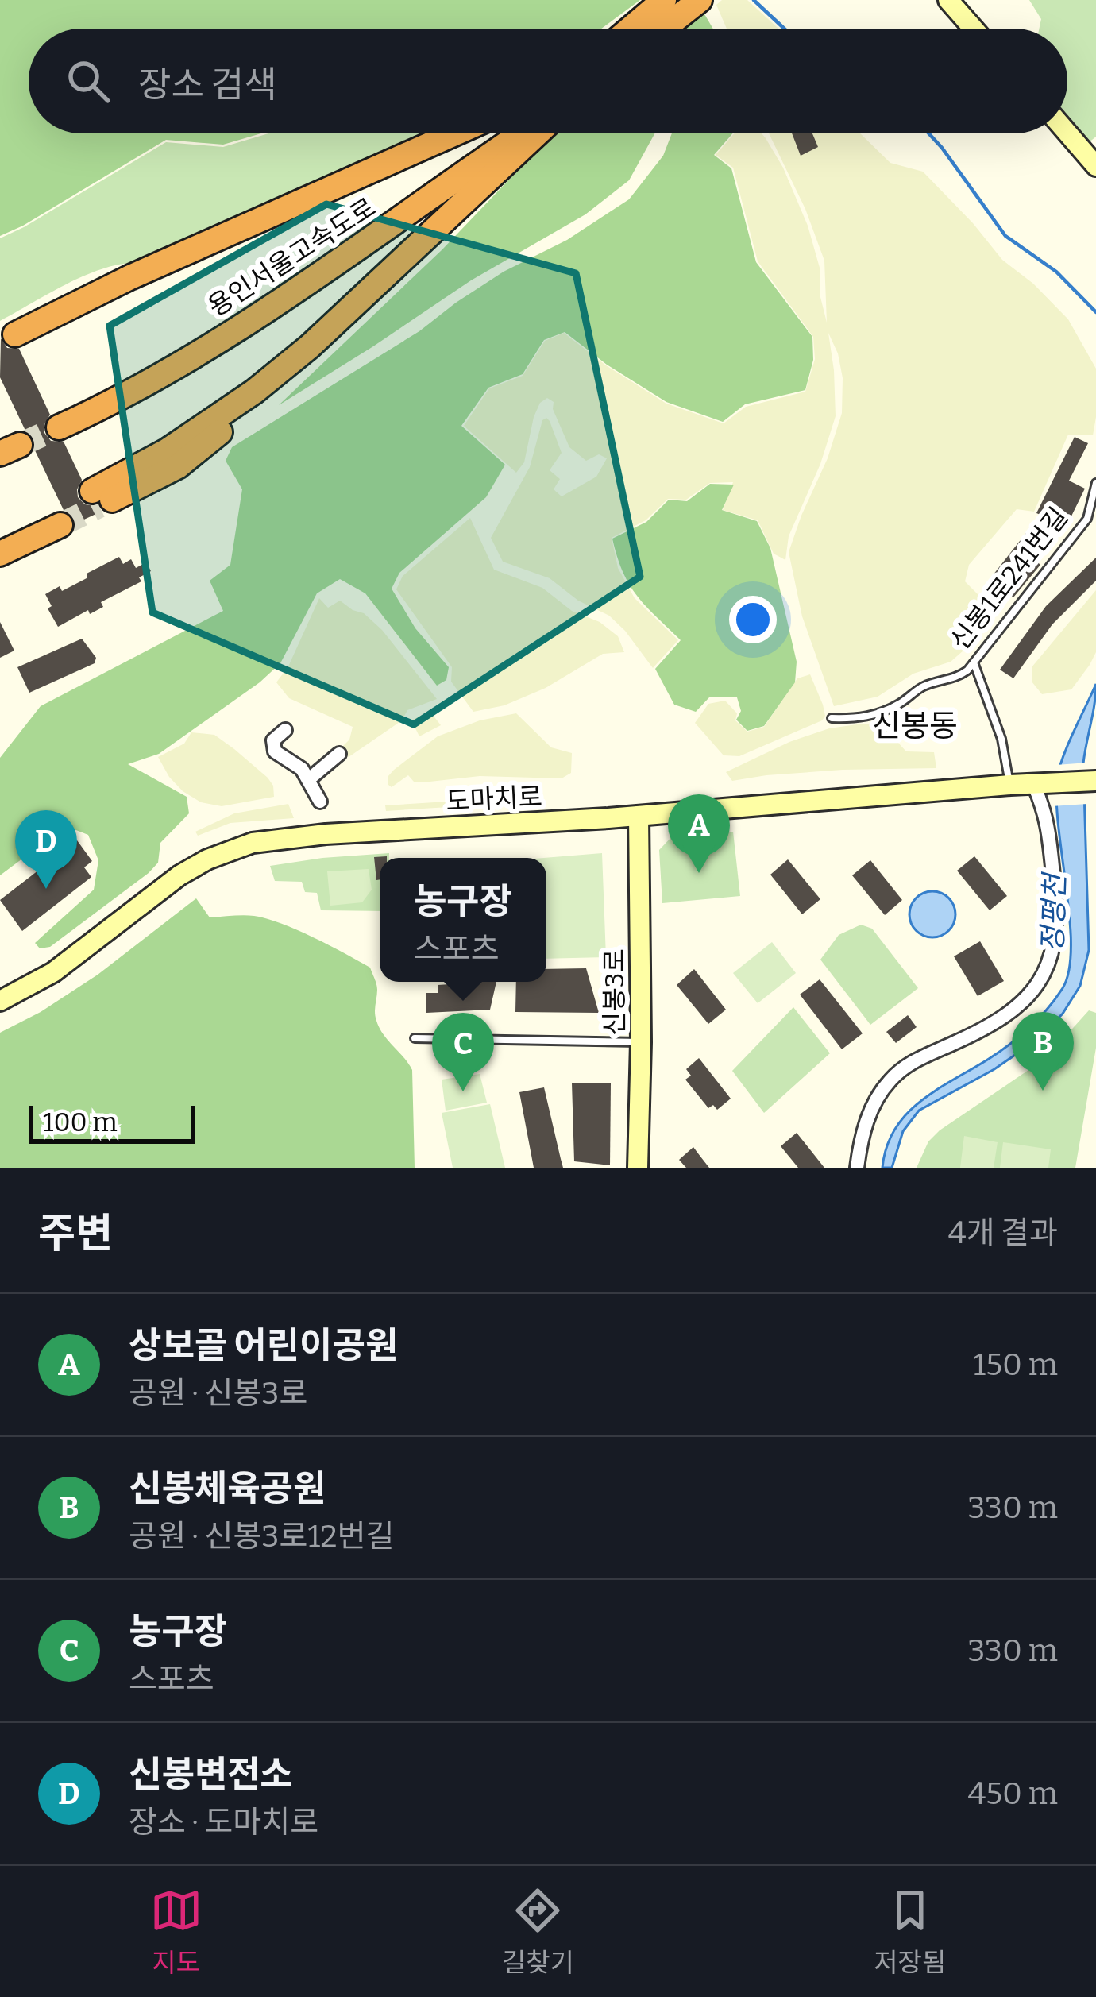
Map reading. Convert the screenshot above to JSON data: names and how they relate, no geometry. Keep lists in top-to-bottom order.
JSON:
{
  "streets": {
    "highway": ["용인서울고속도로"],
    "main road": ["도마치로", "신봉3로"],
    "lane": ["신봉1로241번길"]
  },
  "crossings": [
    ["도마치로", "신봉3로"]
  ],
  "districts": ["신봉동"],
  "water": ["정평천"],
  "scale_bar": "100 m",
  "page": {
    "search": "장소 검색",
    "pins": [
      "A",
      "D",
      "B",
      "C"
    ],
    "popup": ["농구장", "스포츠"],
    "scale": "100 m",
    "heading": ["주변", "4개 결과"],
    "list": [
      {
        "mark": "A",
        "name": "상보골 어린이공원",
        "note": "공원 · 신봉3로",
        "value": "150 m"
      },
      {
        "mark": "B",
        "name": "신봉체육공원",
        "note": "공원 · 신봉3로12번길",
        "value": "330 m"
      },
      {
        "mark": "C",
        "name": "농구장",
        "note": "스포츠",
        "value": "330 m"
      },
      {
        "mark": "D",
        "name": "신봉변전소",
        "note": "장소 · 도마치로",
        "value": "450 m"
      }
    ],
    "nav": ["지도", "길찾기", "저장됨"]
  }
}
